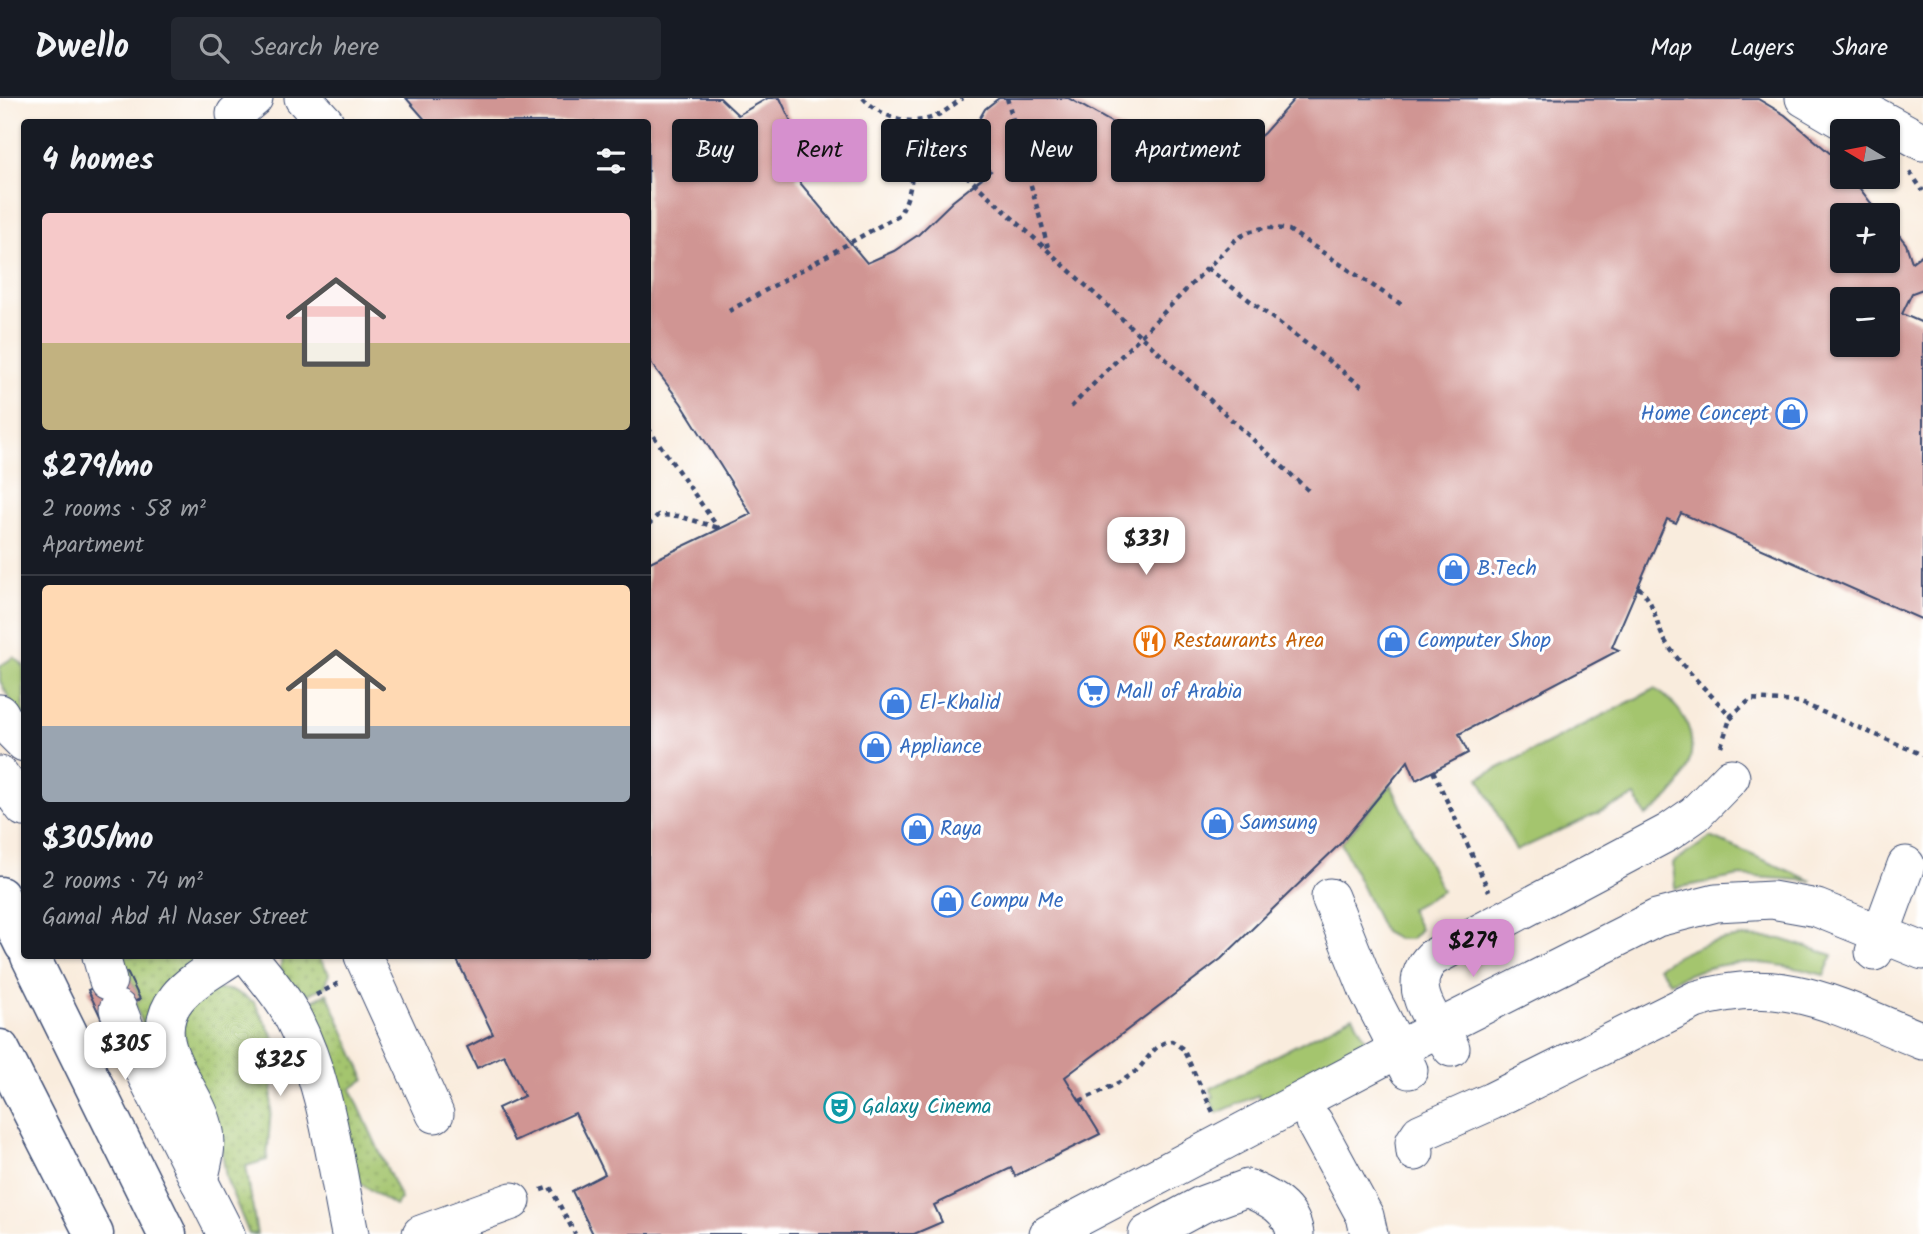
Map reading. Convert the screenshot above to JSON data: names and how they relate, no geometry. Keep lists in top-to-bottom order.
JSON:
{
  "places": {
    "shop": [
      "Home Concept",
      "B.Tech",
      "Computer Shop",
      "El-Khalid",
      "Appliance",
      "Samsung",
      "Raya",
      "Compu Me"
    ],
    "restaurant": ["Restaurants Area"],
    "supermarket": ["Mall of Arabia"],
    "theatre": ["Galaxy Cinema"]
  },
  "north": "left",
  "page": {
    "header": "Dwello",
    "search": "Search here",
    "nav": ["Map", "Layers", "Share"],
    "map_buttons": ["+", "−"],
    "chip": [
      "Buy",
      "Rent",
      "Filters",
      "New",
      "Apartment"
    ],
    "heading": "4 homes",
    "list": [
      {
        "name": "$279/mo",
        "note": "2 rooms · 58 m² · Apartment"
      },
      {
        "name": "$305/mo",
        "note": "2 rooms · 74 m² · Gamal Abd Al Naser Street"
      }
    ],
    "price": [
      "$331",
      "$279",
      "$305",
      "$325"
    ]
  }
}
